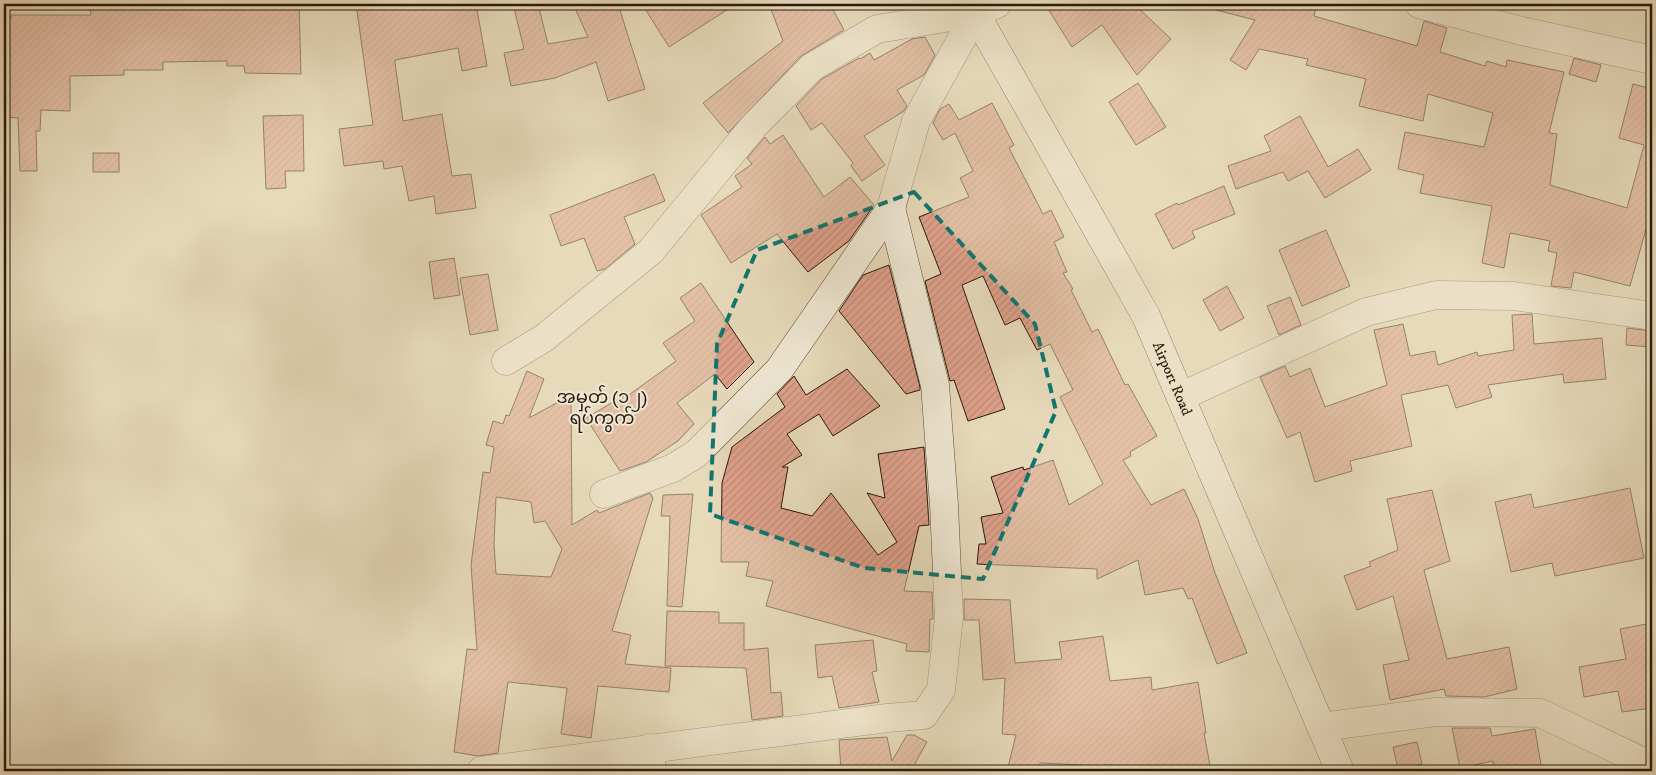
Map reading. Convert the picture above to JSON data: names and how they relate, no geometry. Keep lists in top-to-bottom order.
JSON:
{
  "streets": {
    "street": ["Airport Road"]
  },
  "districts": ["အမှတ် (၁၂) ရပ်ကွက်"]
}
